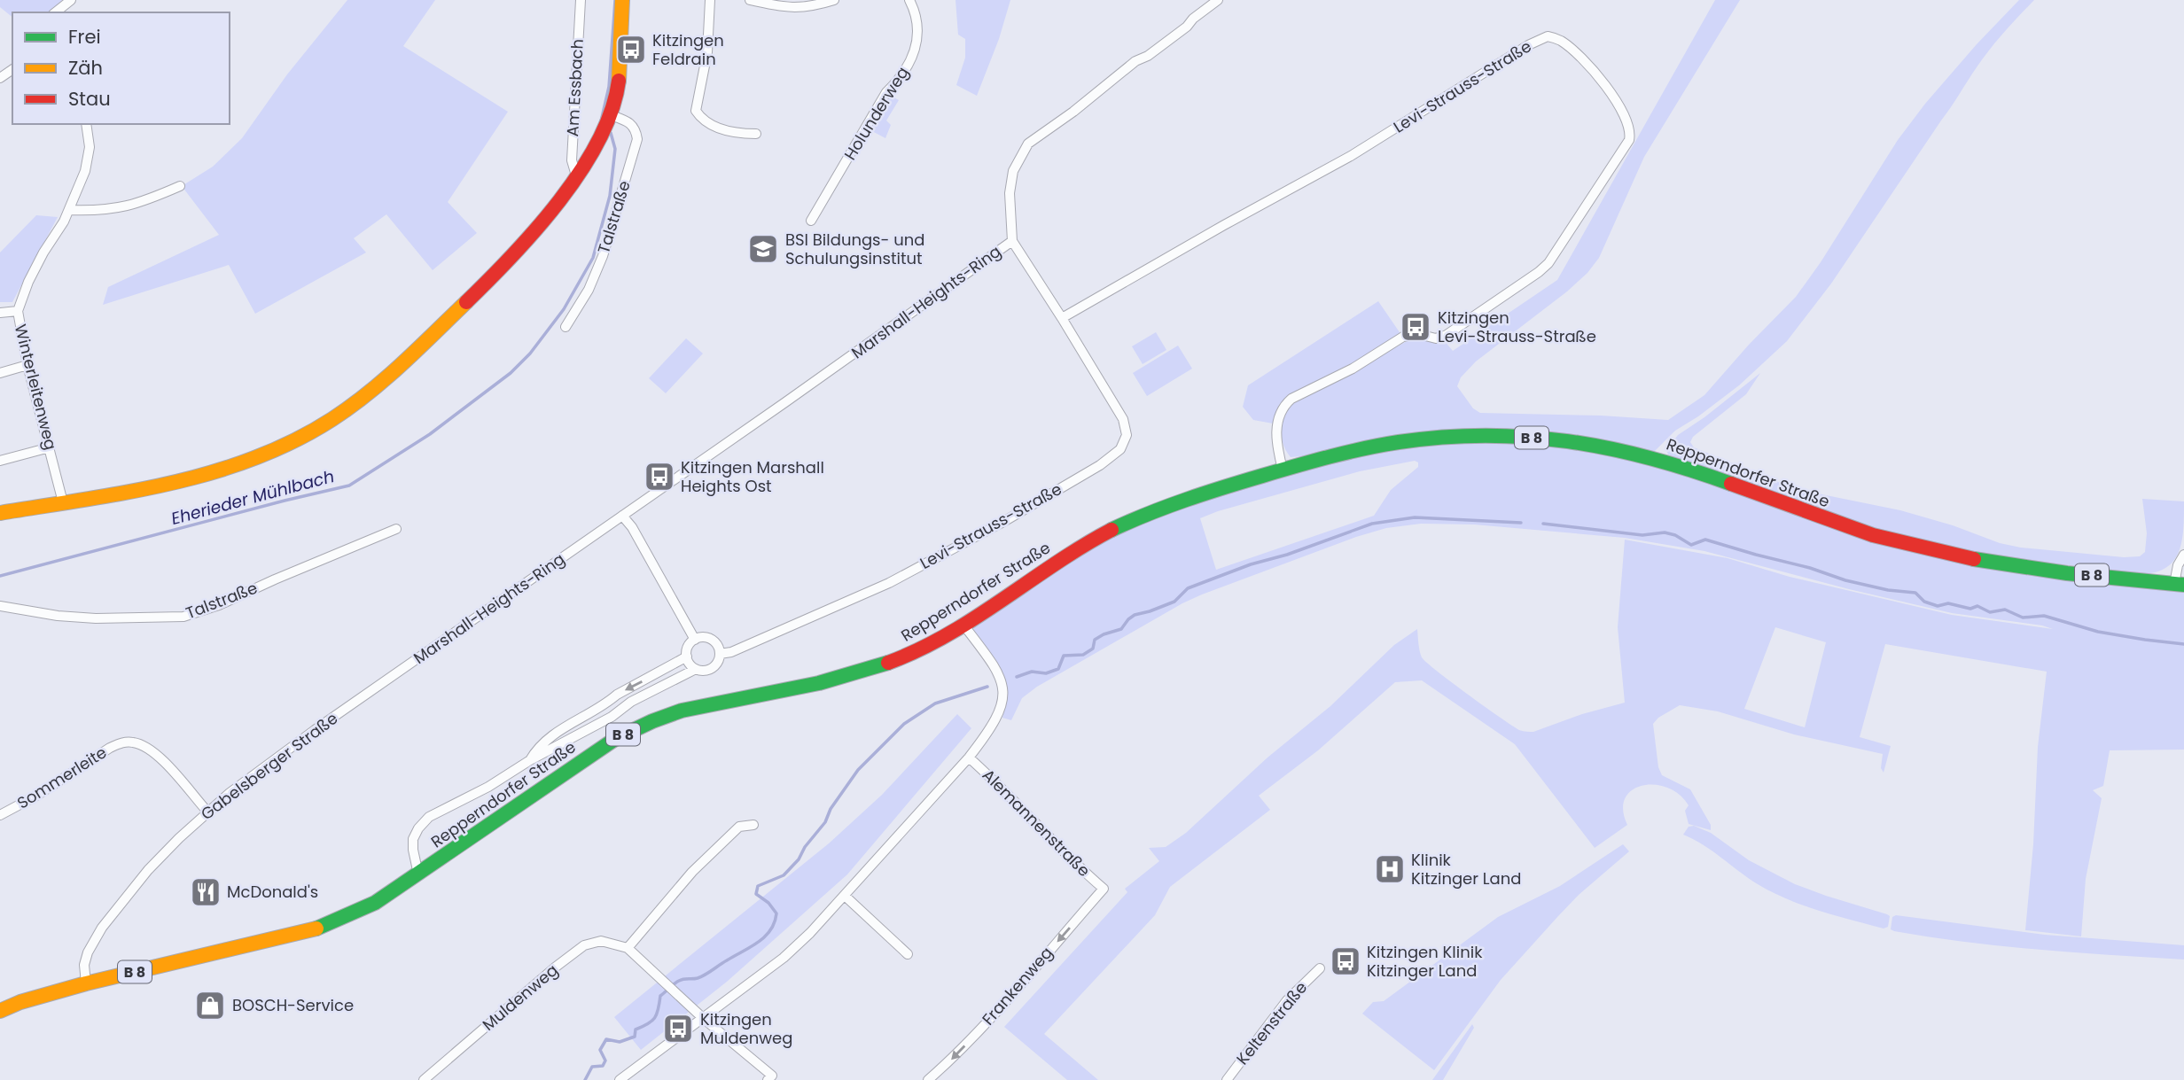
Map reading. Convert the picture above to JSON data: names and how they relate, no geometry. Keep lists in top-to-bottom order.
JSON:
{
  "streets": {
    "main road": ["B 8", "Repperndorfer Straße"],
    "street": [
      "Levi-Strauss-Straße",
      "Am Essbach",
      "Holunderweg",
      "Talstraße",
      "Marshall-Heights-Ring",
      "Winterleitenweg",
      "Gabelsberger Straße",
      "Sommerleite",
      "Alemannenstraße",
      "Frankenweg",
      "Muldenweg",
      "Keltenstraße"
    ]
  },
  "crossings": [
    ["Levi-Strauss-Straße", "Marshall-Heights-Ring"],
    ["Levi-Strauss-Straße", "Repperndorfer Straße"],
    ["Marshall-Heights-Ring", "Gabelsberger Straße"],
    ["Repperndorfer Straße", "Gabelsberger Straße"],
    ["Repperndorfer Straße", "Alemannenstraße"],
    ["Gabelsberger Straße", "Sommerleite"],
    ["Alemannenstraße", "Frankenweg"]
  ],
  "one_way": ["Frankenweg"],
  "water": ["Eherieder Mühlbach"],
  "places": {
    "bus stop": [
      "Kitzingen Feldrain",
      "Kitzingen Levi-Strauss-Straße",
      "Kitzingen Marshall Heights Ost",
      "Kitzingen Klinik Kitzinger Land",
      "Kitzingen Muldenweg"
    ],
    "school or university": ["BSI Bildungs- und Schulungsinstitut"],
    "hospital": ["Klinik Kitzinger Land"],
    "restaurant": ["McDonald's"],
    "shop": ["BOSCH-Service"]
  },
  "legend": ["Frei", "Zäh", "Stau"]
}
